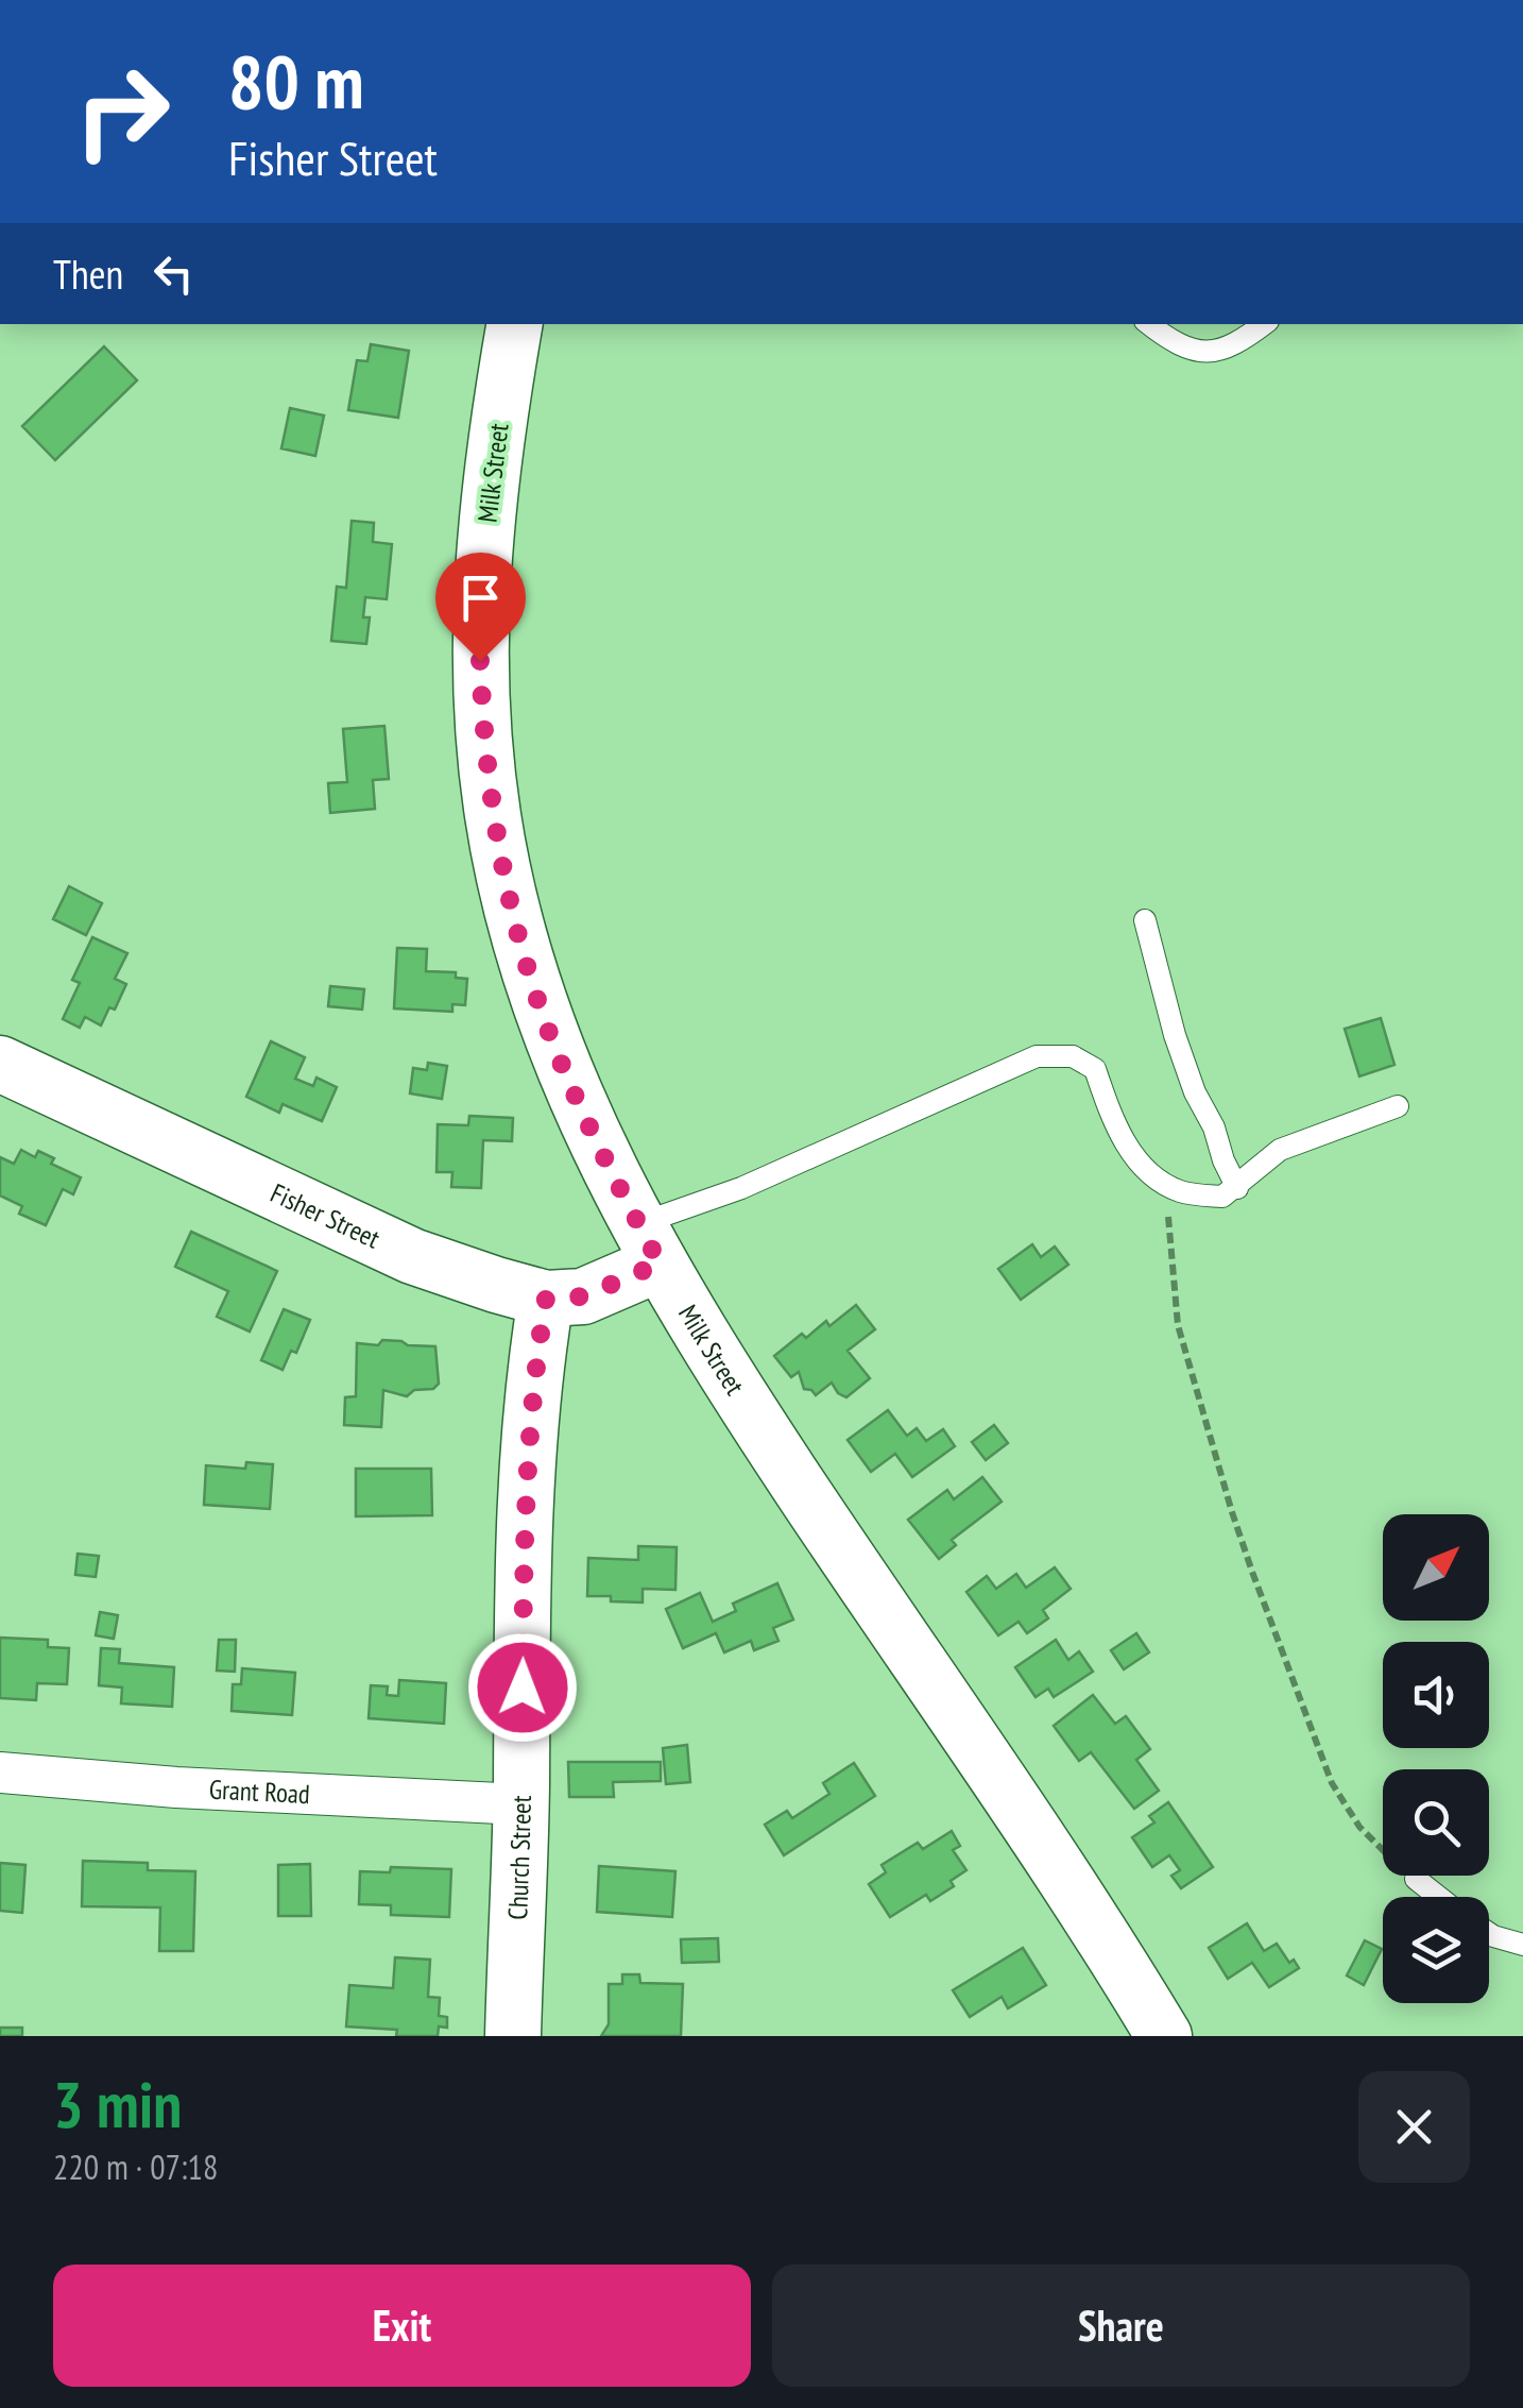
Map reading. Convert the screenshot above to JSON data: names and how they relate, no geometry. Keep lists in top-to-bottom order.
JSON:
{
  "streets": {
    "main road": ["Milk Street", "Fisher Street", "Church Street"],
    "street": ["Grant Road"]
  },
  "crossings": [
    ["Milk Street", "Fisher Street"],
    ["Fisher Street", "Church Street"],
    ["Grant Road", "Church Street"]
  ],
  "north": "top right",
  "page": {
    "turn": ["80 m", "Fisher Street"],
    "then": "Then",
    "heading": ["3 min", "220 m · 07:18"],
    "buttons": ["Exit", "Share"]
  }
}
